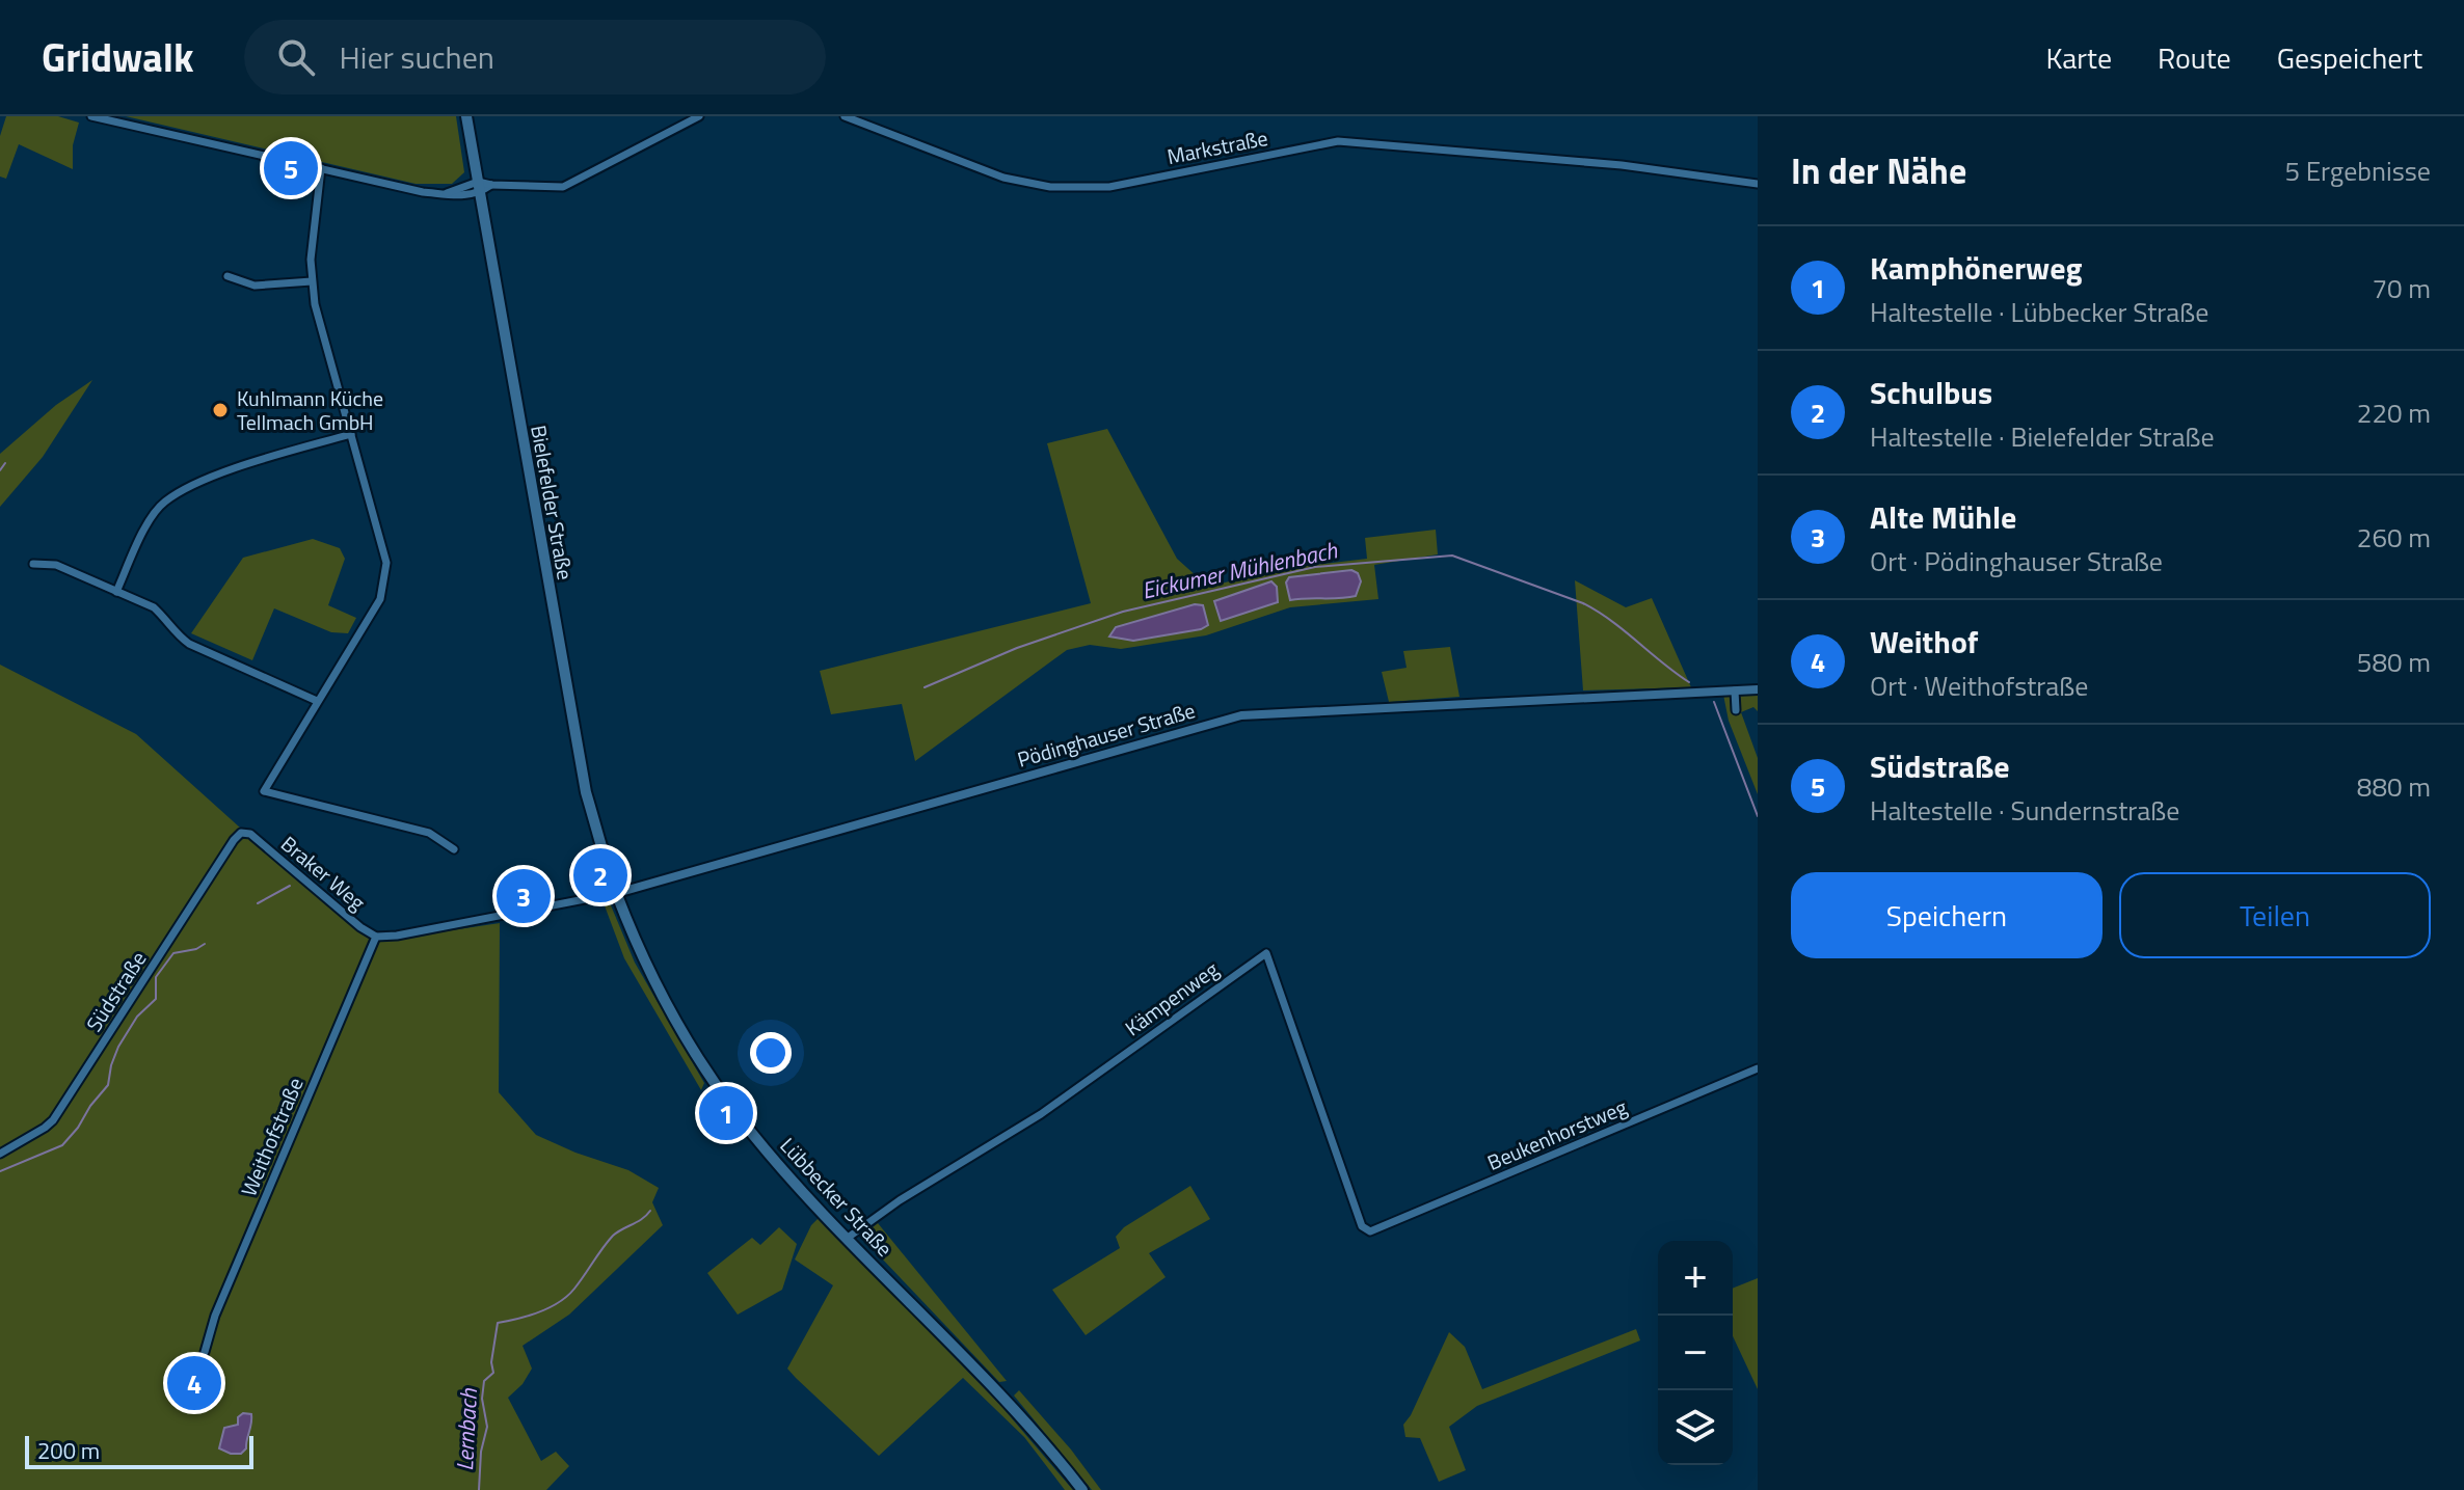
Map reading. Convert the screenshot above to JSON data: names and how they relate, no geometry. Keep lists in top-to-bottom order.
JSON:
{
  "streets": {
    "main road": ["Bielefelder Straße", "Lübbecker Straße"],
    "street": [
      "Markstraße",
      "Pödinghauser Straße",
      "Braker Weg",
      "Südstraße",
      "Kämpenweg",
      "Beukenhorstweg",
      "Weithofstraße"
    ]
  },
  "crossings": [
    ["Bielefelder Straße", "Pödinghauser Straße"],
    ["Bielefelder Straße", "Lübbecker Straße"],
    ["Pödinghauser Straße", "Braker Weg"],
    ["Pödinghauser Straße", "Lübbecker Straße"],
    ["Braker Weg", "Südstraße"],
    ["Braker Weg", "Weithofstraße"],
    ["Kämpenweg", "Beukenhorstweg"],
    ["Kämpenweg", "Lübbecker Straße"]
  ],
  "water": ["Eickumer Mühlenbach", "Lernbach"],
  "places": ["Kuhlmann Küche Tellmach GmbH"],
  "scale_bar": "200 m",
  "page": {
    "header": "Gridwalk",
    "search": "Hier suchen",
    "nav": ["Karte", "Route", "Gespeichert"],
    "heading": ["In der Nähe", "5 Ergebnisse"],
    "pins": [
      "5",
      "2",
      "3",
      "1",
      "4"
    ],
    "list": [
      {
        "mark": "1",
        "name": "Kamphönerweg",
        "note": "Haltestelle · Lübbecker Straße",
        "value": "70 m"
      },
      {
        "mark": "2",
        "name": "Schulbus",
        "note": "Haltestelle · Bielefelder Straße",
        "value": "220 m"
      },
      {
        "mark": "3",
        "name": "Alte Mühle",
        "note": "Ort · Pödinghauser Straße",
        "value": "260 m"
      },
      {
        "mark": "4",
        "name": "Weithof",
        "note": "Ort · Weithofstraße",
        "value": "580 m"
      },
      {
        "mark": "5",
        "name": "Südstraße",
        "note": "Haltestelle · Sundernstraße",
        "value": "880 m"
      }
    ],
    "buttons": ["Speichern", "Teilen"],
    "map_buttons": ["+", "−"],
    "scale": "200 m"
  }
}
